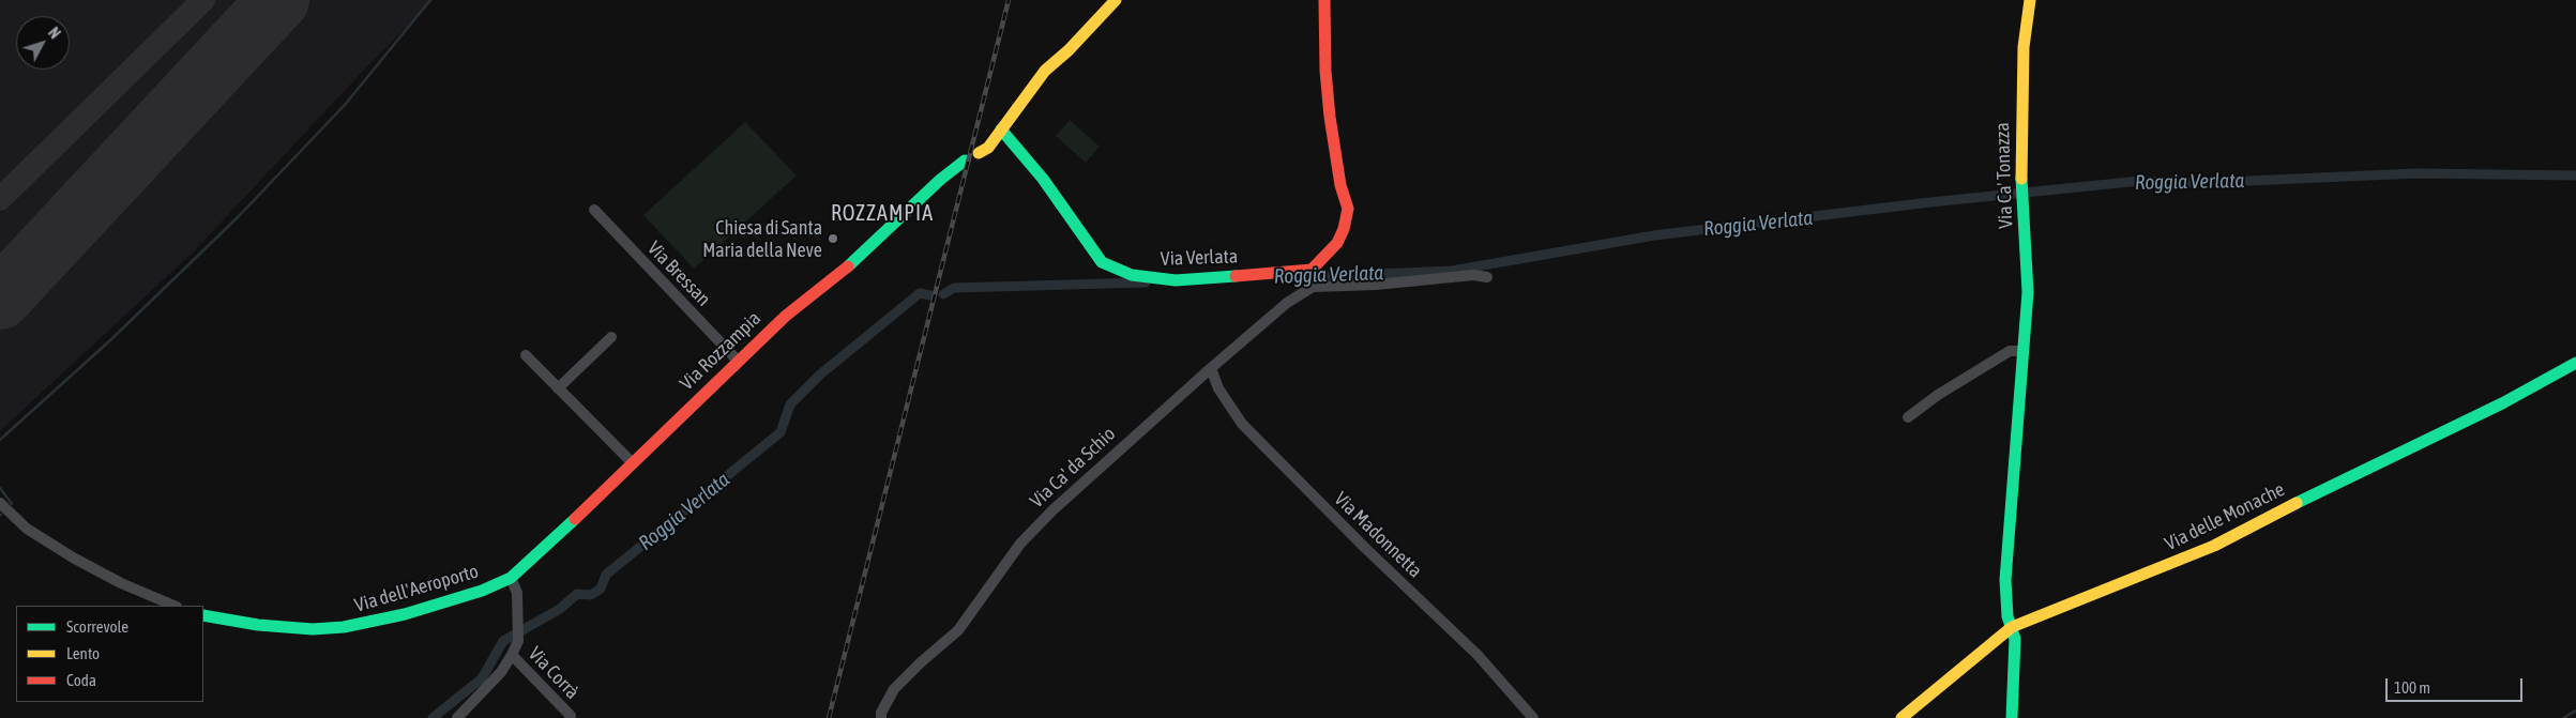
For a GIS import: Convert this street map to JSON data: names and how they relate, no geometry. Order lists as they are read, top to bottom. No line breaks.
{"streets":{"street":["Via Ca' Tonazza","Via Verlata","Via Bressan","Via Rozzampia","Via Ca' da Schio","Via delle Monache","Via Madonnetta","Via dell'Aeroporto","Via Corrà"]},"crossings":[["Via Ca' Tonazza","Via delle Monache"],["Via Verlata","Via Ca' da Schio"],["Via Bressan","Via Rozzampia"],["Via Rozzampia","Via dell'Aeroporto"],["Via Ca' da Schio","Via Madonnetta"]],"districts":["ROZZAMPIA"],"water":["Roggia Verlata"],"places":["Chiesa di Santa Maria della Neve"],"legend":["Scorrevole","Lento","Coda"],"scale_bar":"100 m","north":"top right"}
